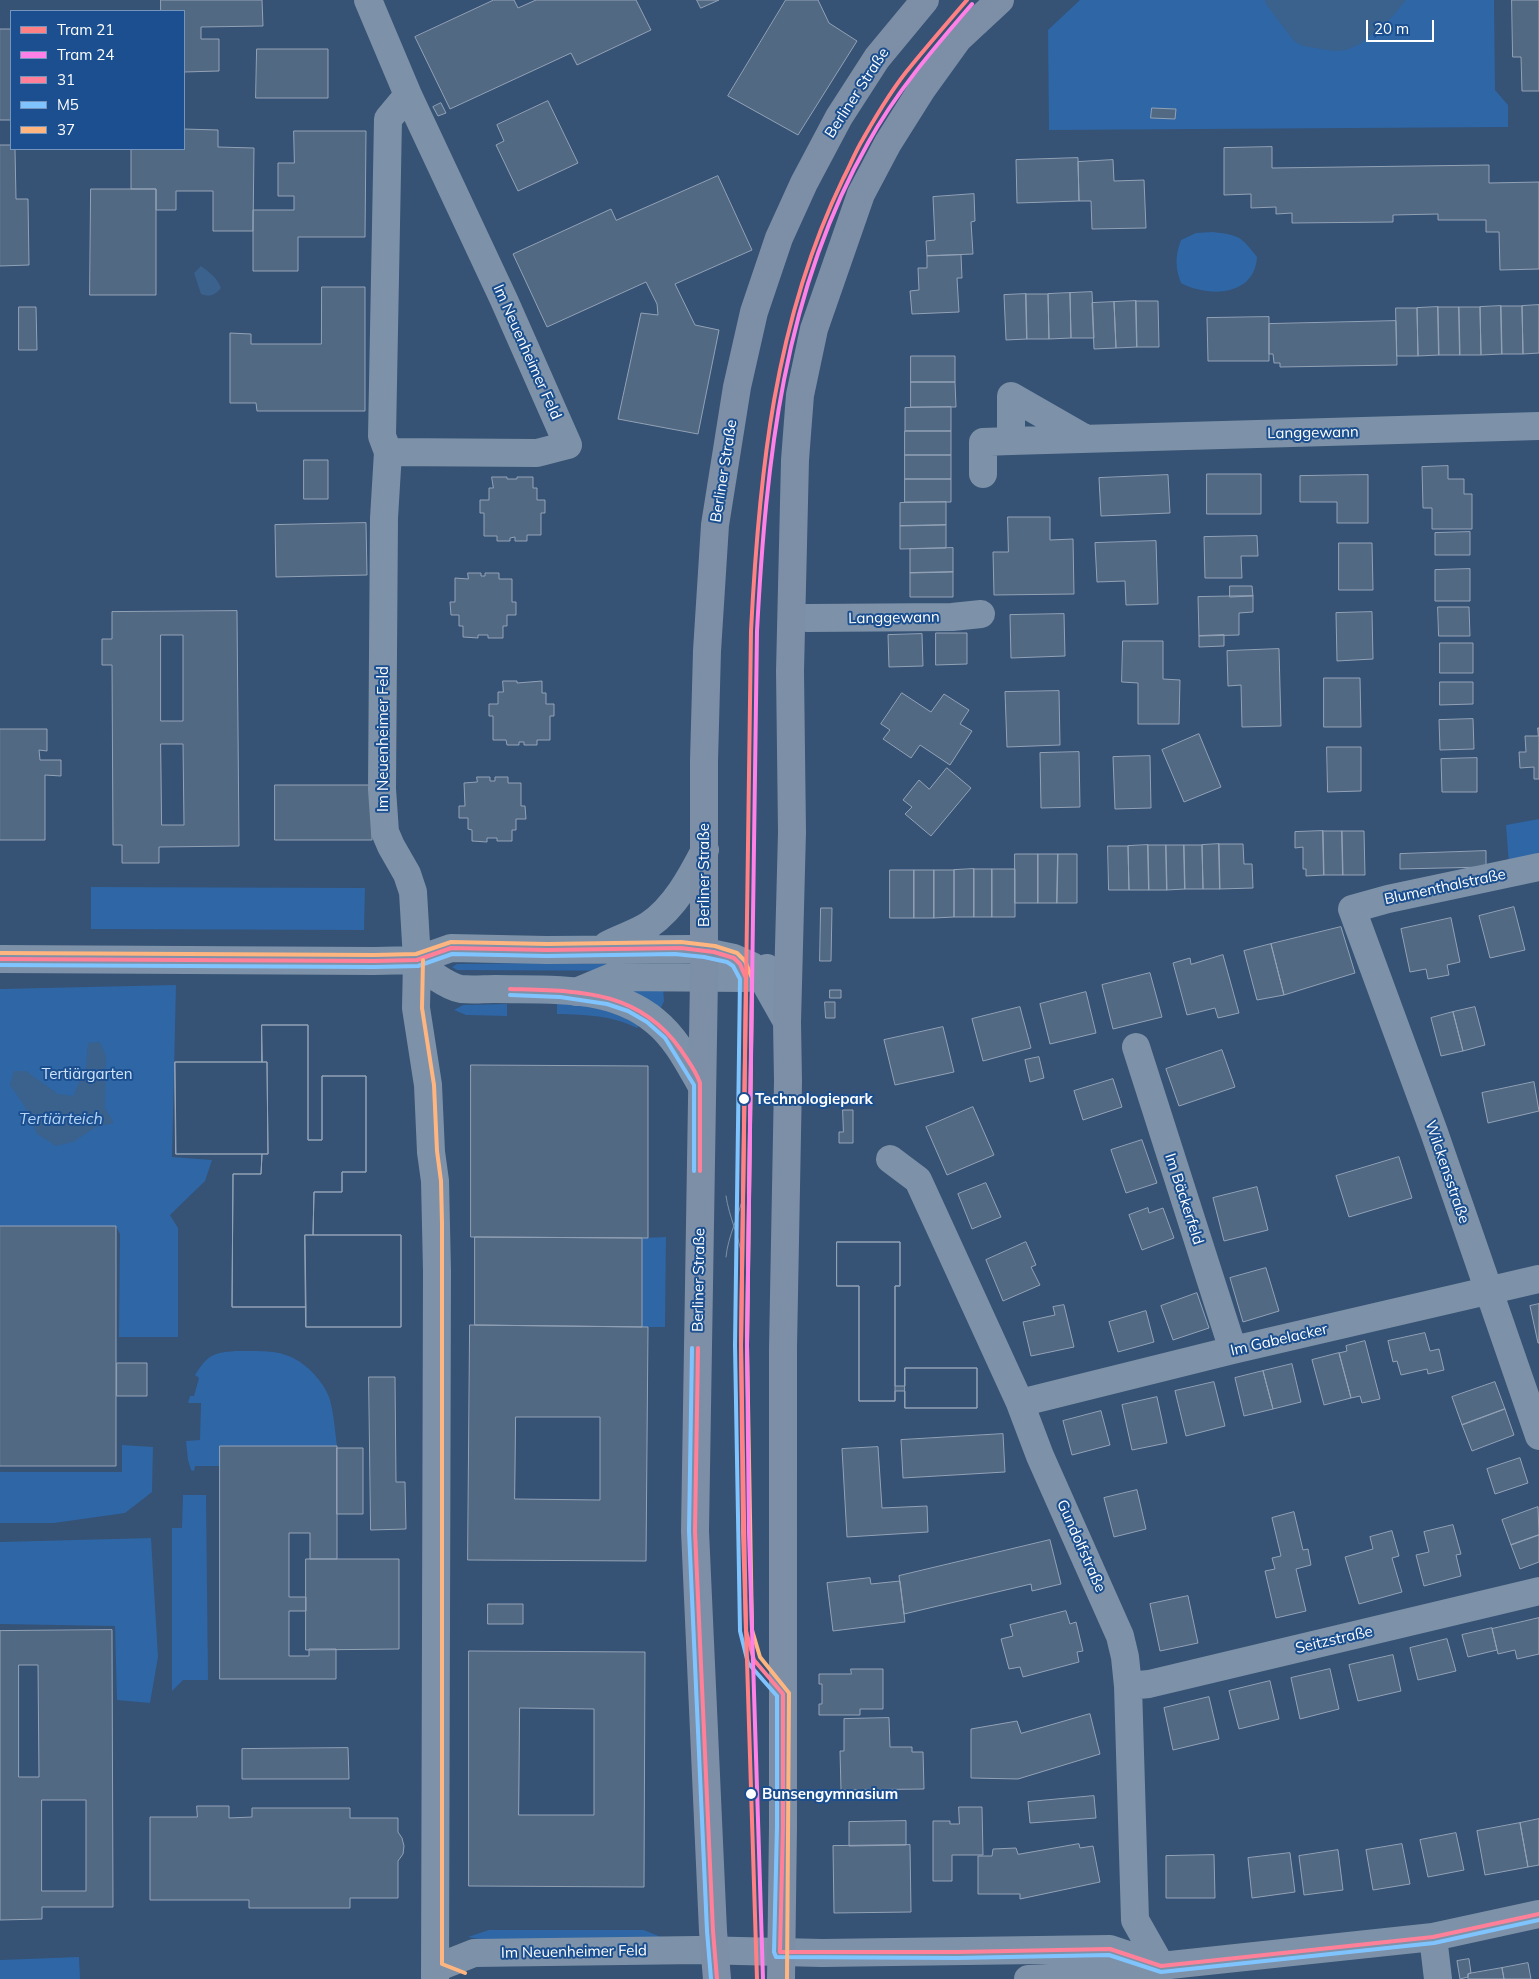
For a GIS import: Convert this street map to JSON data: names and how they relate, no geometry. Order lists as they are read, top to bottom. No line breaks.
{"streets":{"main road":["Berliner Straße"],"street":["Im Neuenheimer Feld","Langgewann","Blumenthalstraße","Wilckensstraße","Im Bäckerfeld","Im Gabelacker","Gundolfstraße","Seitzstraße"]},"crossings":[["Berliner Straße","Im Neuenheimer Feld"],["Im Neuenheimer Feld","Gundolfstraße"],["Blumenthalstraße","Wilckensstraße"],["Wilckensstraße","Im Gabelacker"],["Im Bäckerfeld","Im Gabelacker"],["Im Gabelacker","Gundolfstraße"],["Gundolfstraße","Seitzstraße"]],"water":["Tertiärteich"],"parks":["Tertiärgarten"],"places":["Technologiepark","Bunsengymnasium"],"lines":["tram line 21","tram line 24","transit line 37","transit line 31","transit line M5"],"legend":["Tram 21","Tram 24","31","M5","37"],"scale_bar":"20 m"}
